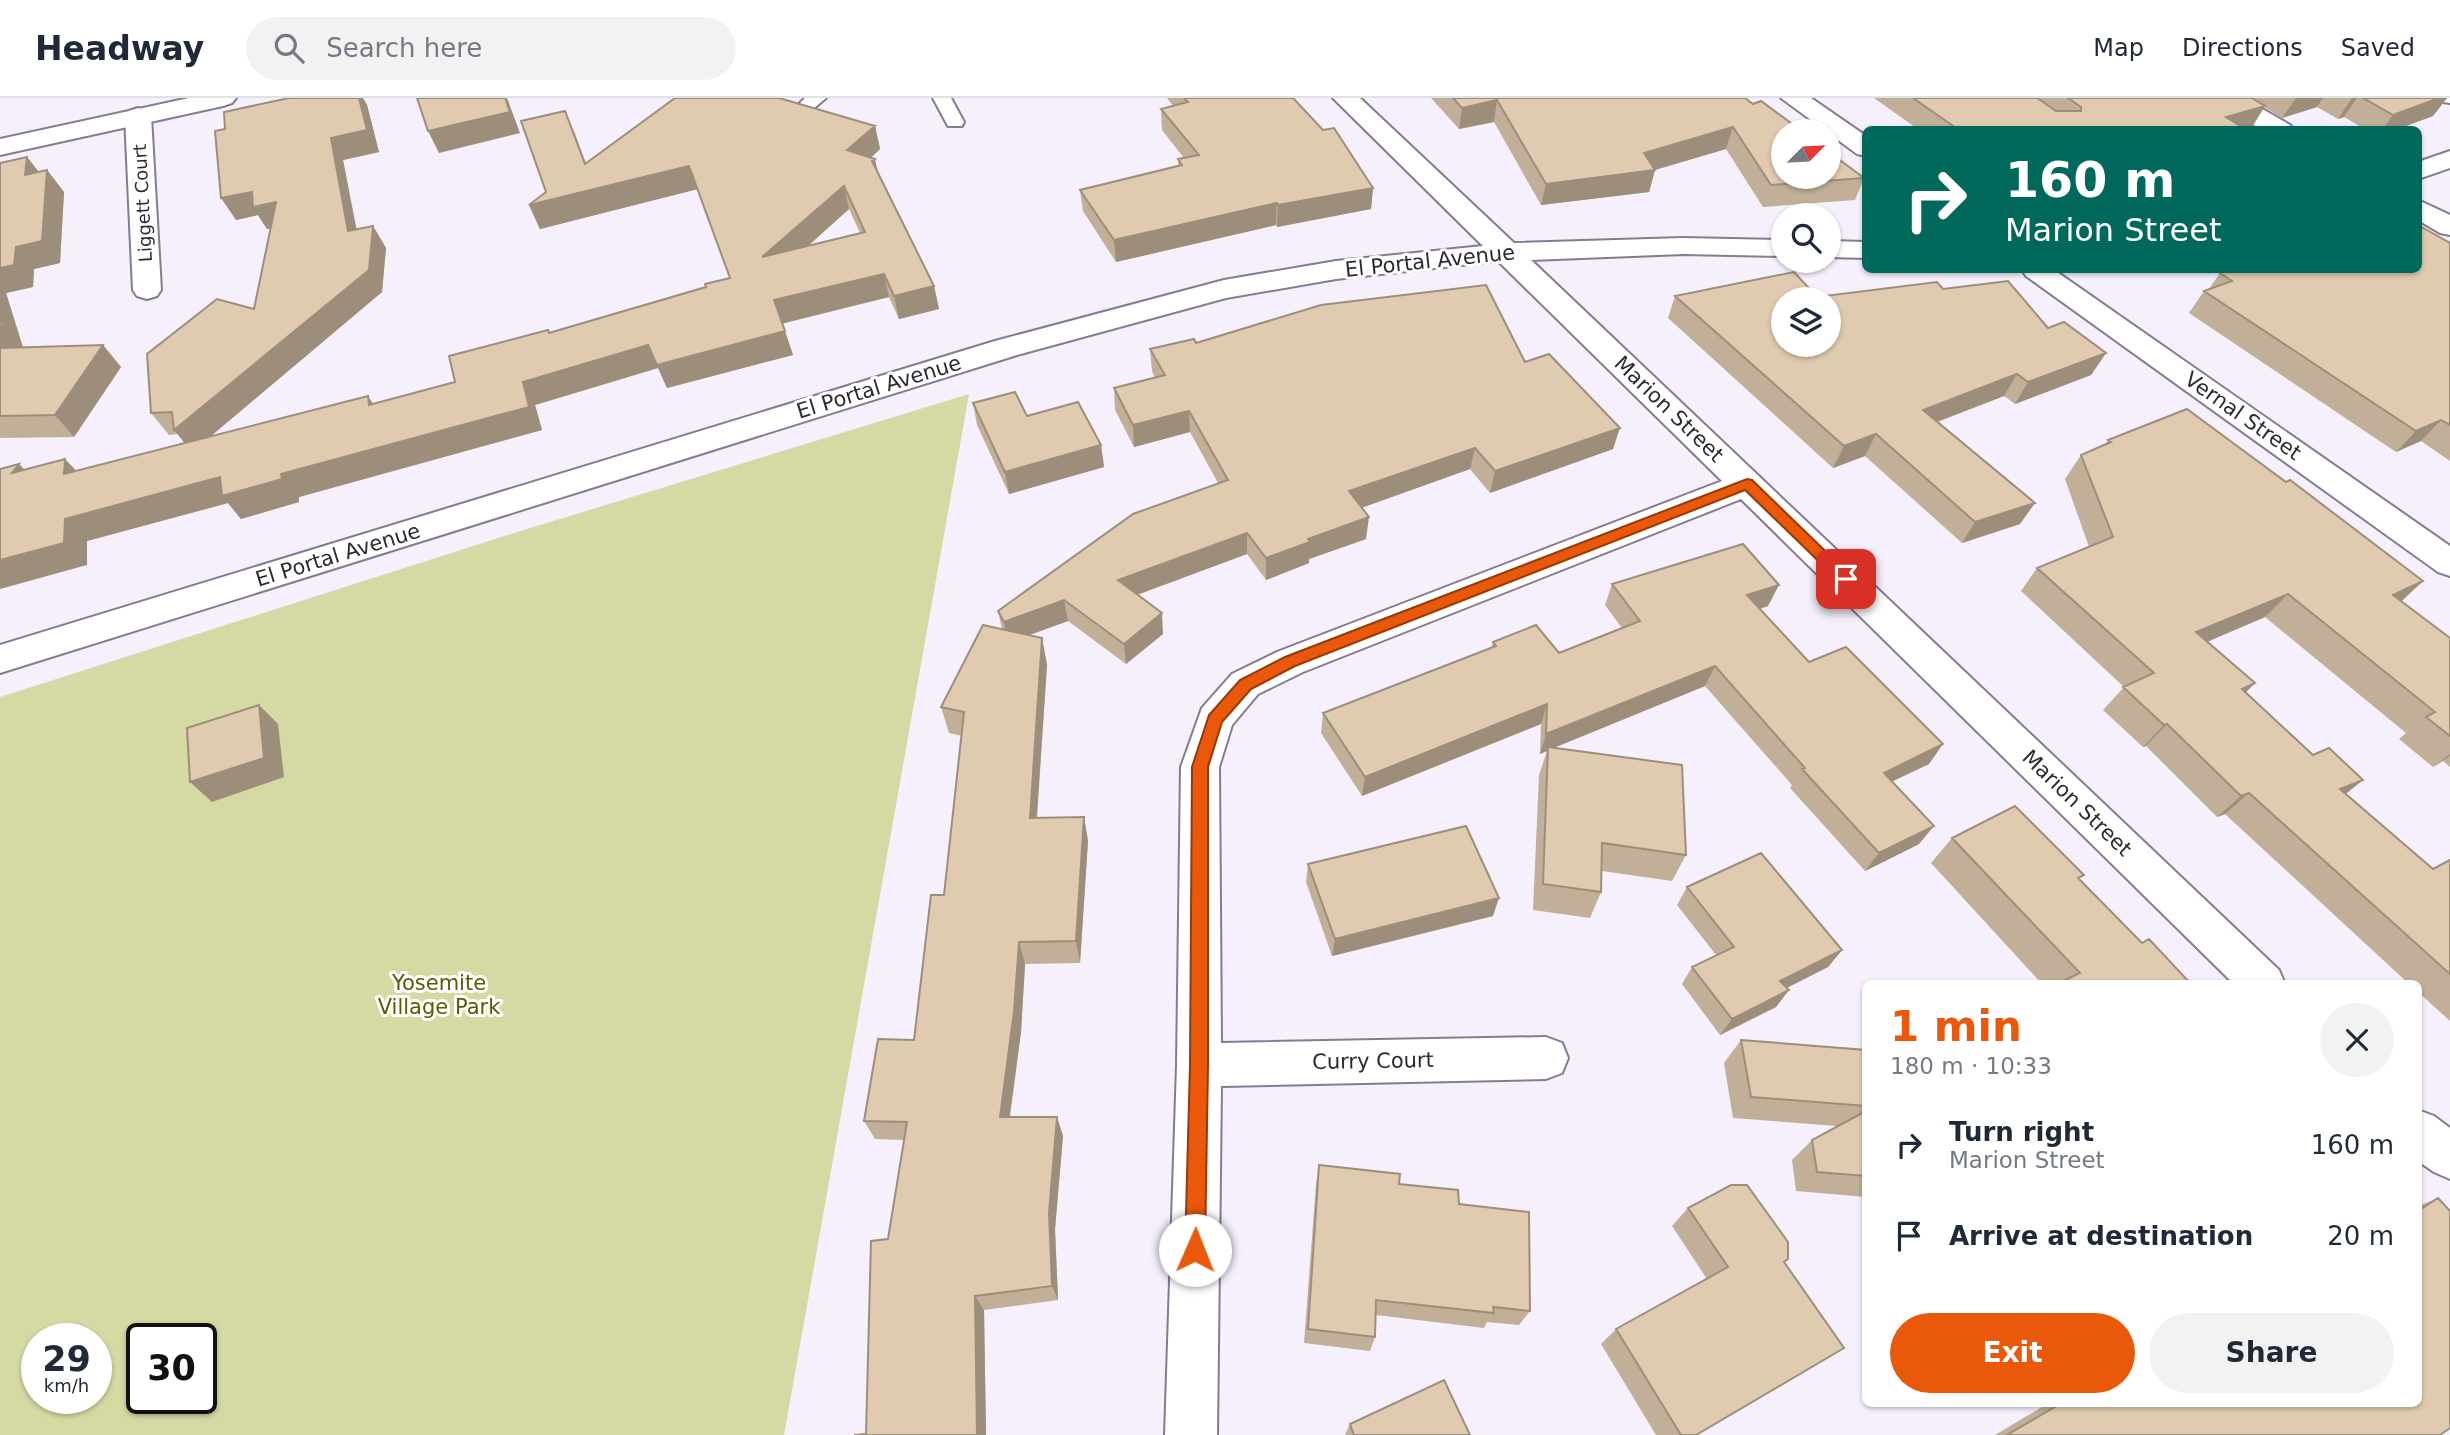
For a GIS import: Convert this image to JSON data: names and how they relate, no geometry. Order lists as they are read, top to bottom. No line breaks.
{"streets":{"street":["Liggett Court","El Portal Avenue","Marion Street","Vernal Street","Curry Court"]},"crossings":[["El Portal Avenue","Marion Street"]],"parks":["Yosemite Village Park"],"north":"top right","page":{"header":"Headway","search":"Search here","nav":["Map","Directions","Saved"],"turn":["160 m","Marion Street"],"heading":["1 min","180 m · 10:33"],"list":[{"name":"Turn right","note":"Marion Street","value":"160 m"},{"name":"Arrive at destination","value":"20 m"}],"buttons":["Exit","Share"],"speed":"29 km/h","limit":"30"}}
